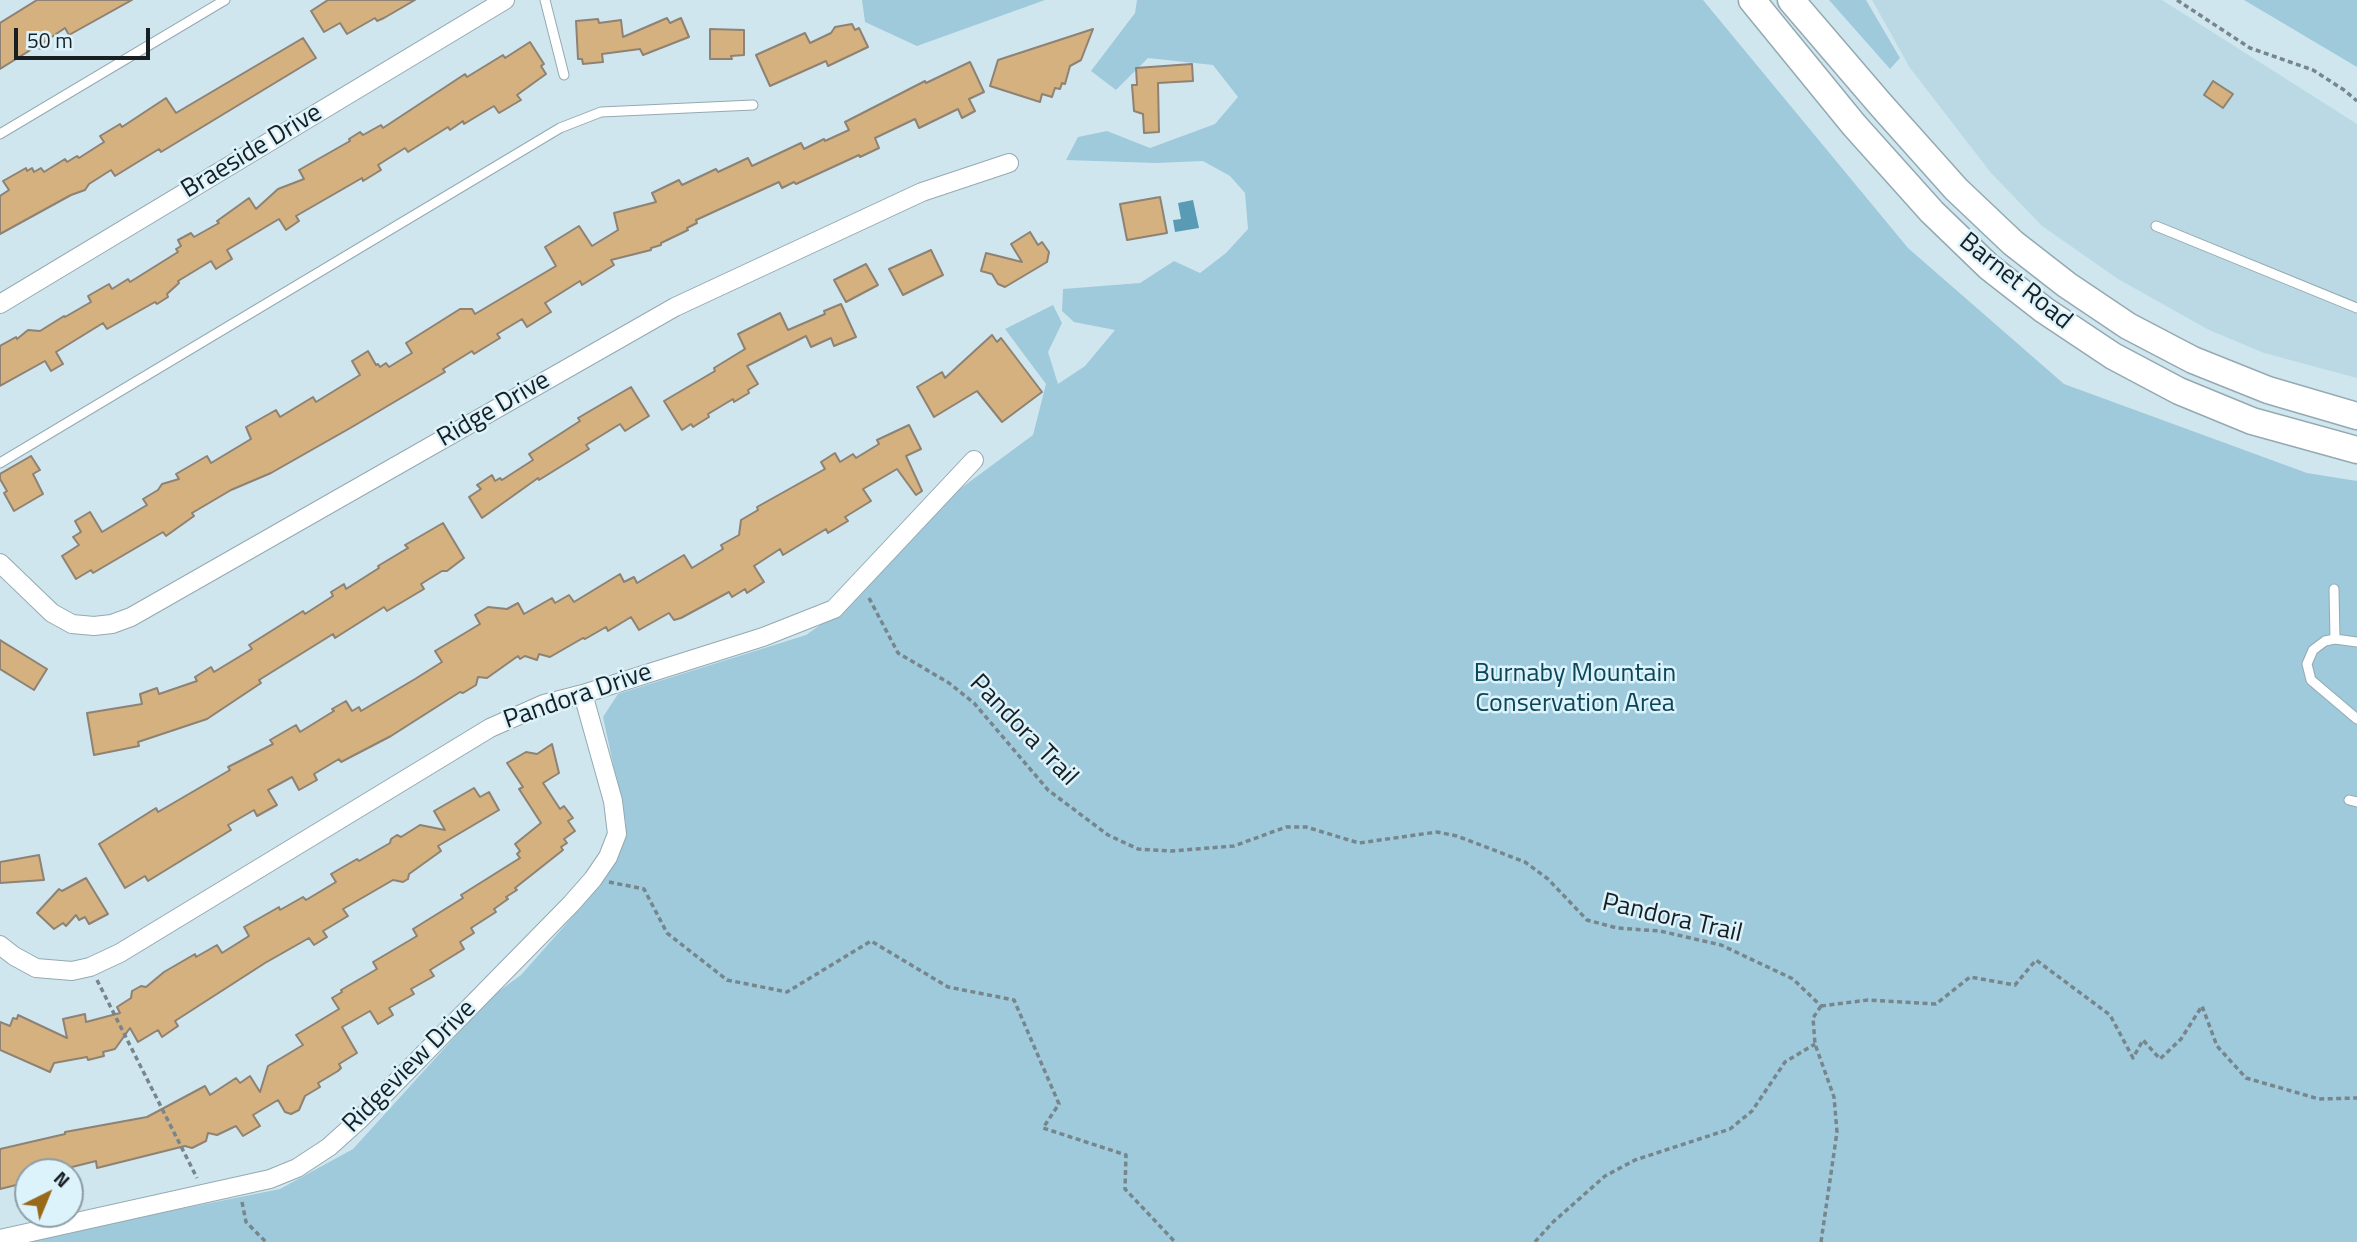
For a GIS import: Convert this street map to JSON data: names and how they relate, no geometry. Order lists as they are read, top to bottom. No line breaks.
{"streets":{"main road":["Barnet Road"],"street":["Braeside Drive","Ridge Drive","Pandora Drive","Ridgeview Drive"],"path":["Pandora Trail"]},"crossings":[["Pandora Drive","Pandora Trail"],["Pandora Drive","Ridgeview Drive"]],"parks":["Burnaby Mountain Conservation Area"],"scale_bar":"50 m","north":"top right"}
